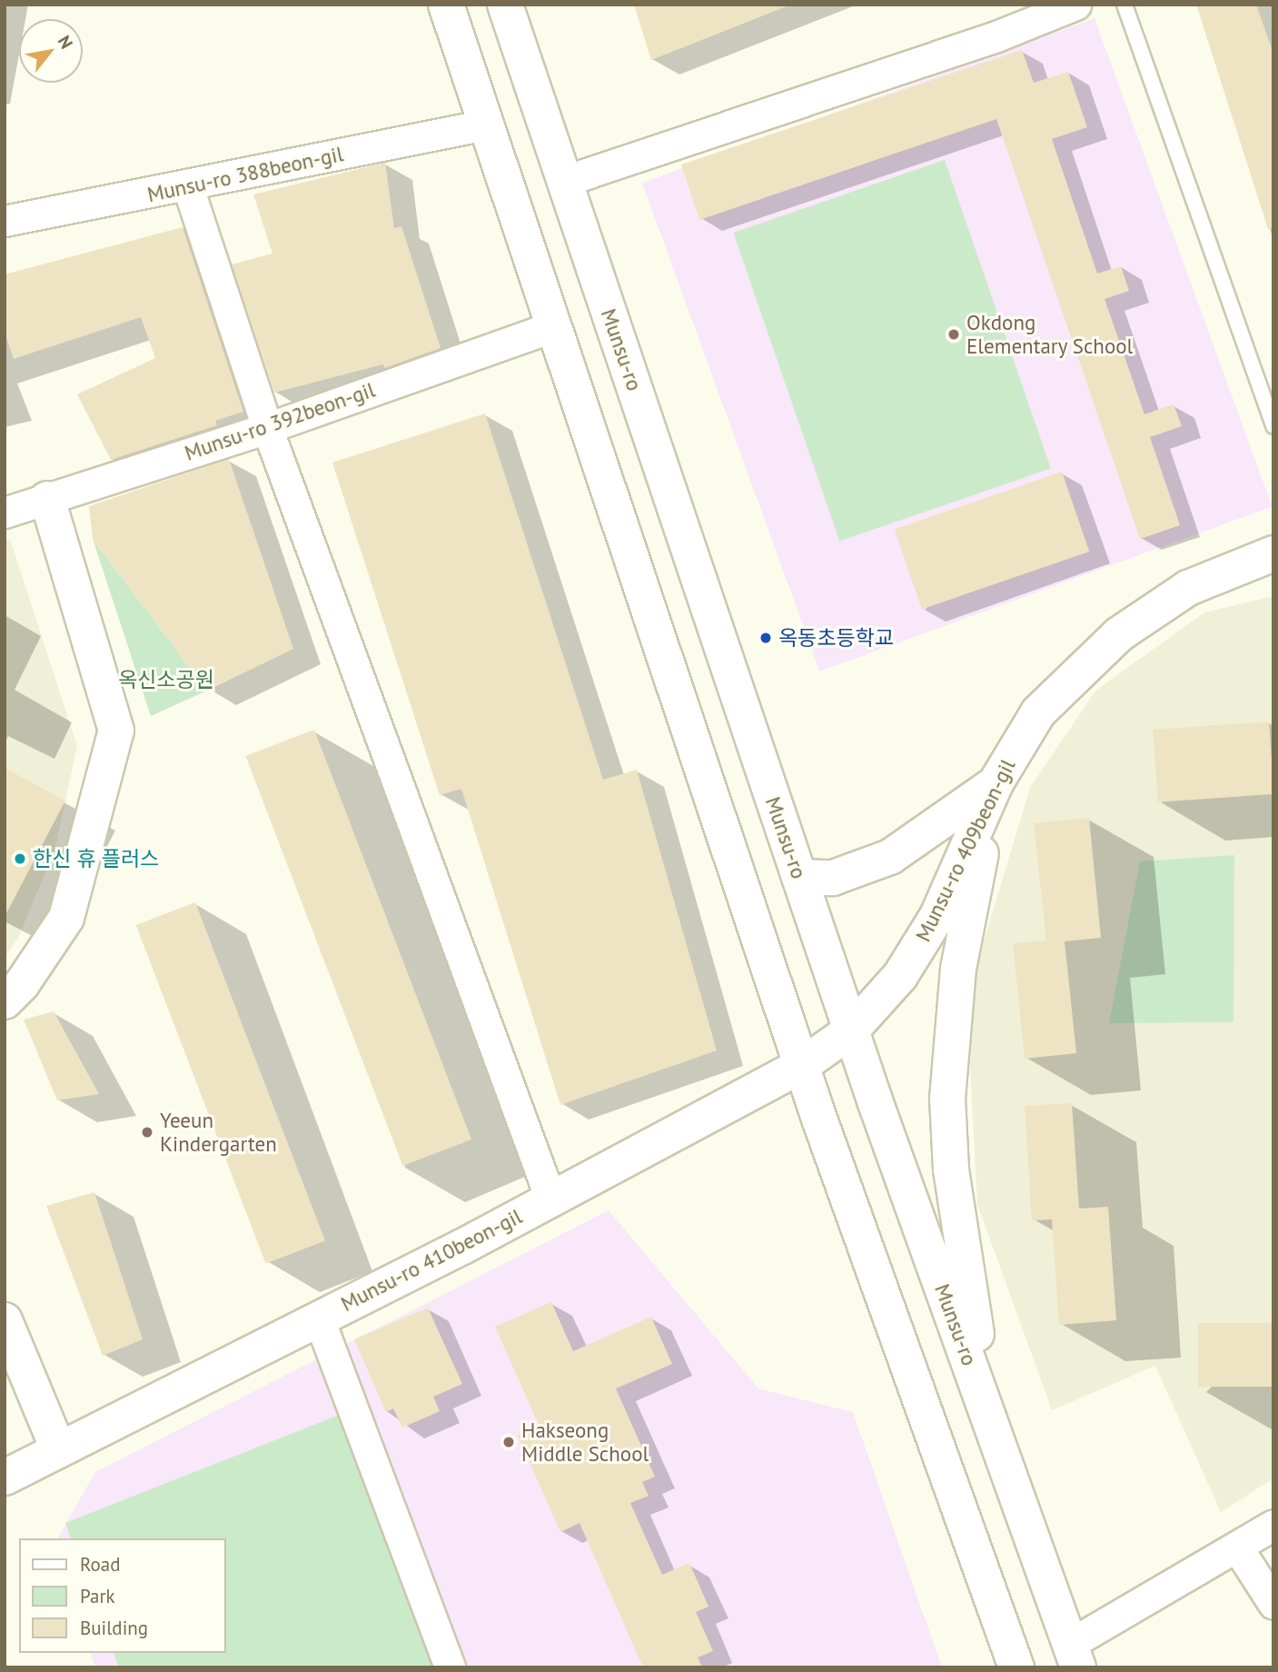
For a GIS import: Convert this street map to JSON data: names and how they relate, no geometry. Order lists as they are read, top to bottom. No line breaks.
{"streets":{"main road":["Munsu-ro","Munsu-ro 409beon-gil","Munsu-ro 410beon-gil"],"street":["Munsu-ro 388beon-gil","Munsu-ro 392beon-gil"]},"crossings":[["Munsu-ro","Munsu-ro 409beon-gil"],["Munsu-ro","Munsu-ro 410beon-gil"],["Munsu-ro 409beon-gil","Munsu-ro 410beon-gil"]],"parks":["옥신소공원"],"places":["Okdong Elementary School","옥동초등학교","한신 휴 플러스","Yeeun Kindergarten","Hakseong Middle School"],"legend":["Road","Park","Building"],"north":"top right"}
